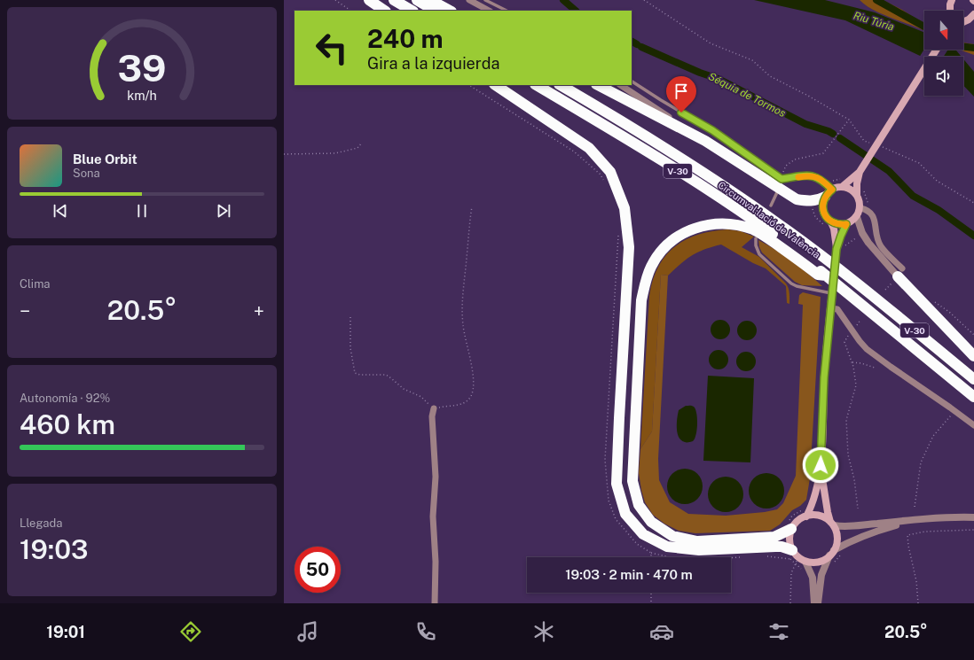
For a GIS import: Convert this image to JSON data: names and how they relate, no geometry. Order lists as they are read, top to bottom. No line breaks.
{"streets":{"highway":["V-30","Circumval·lació de València"]},"water":["Riu Túria","Séquia de Tormos"],"north":"bottom","page":{"turn":["240 m","Gira a la izquierda"],"song":["Blue Orbit","Sona"],"tile":["Clima",["Autonomía · 92%","460 km"],["Llegada","19:03"]],"heat":["−","20.5°","+"],"limit":"50","trip":"19:03 · 2 min · 470 m","tabs":["19:01","20.5°"],"gauge":["39","km/h"]}}
